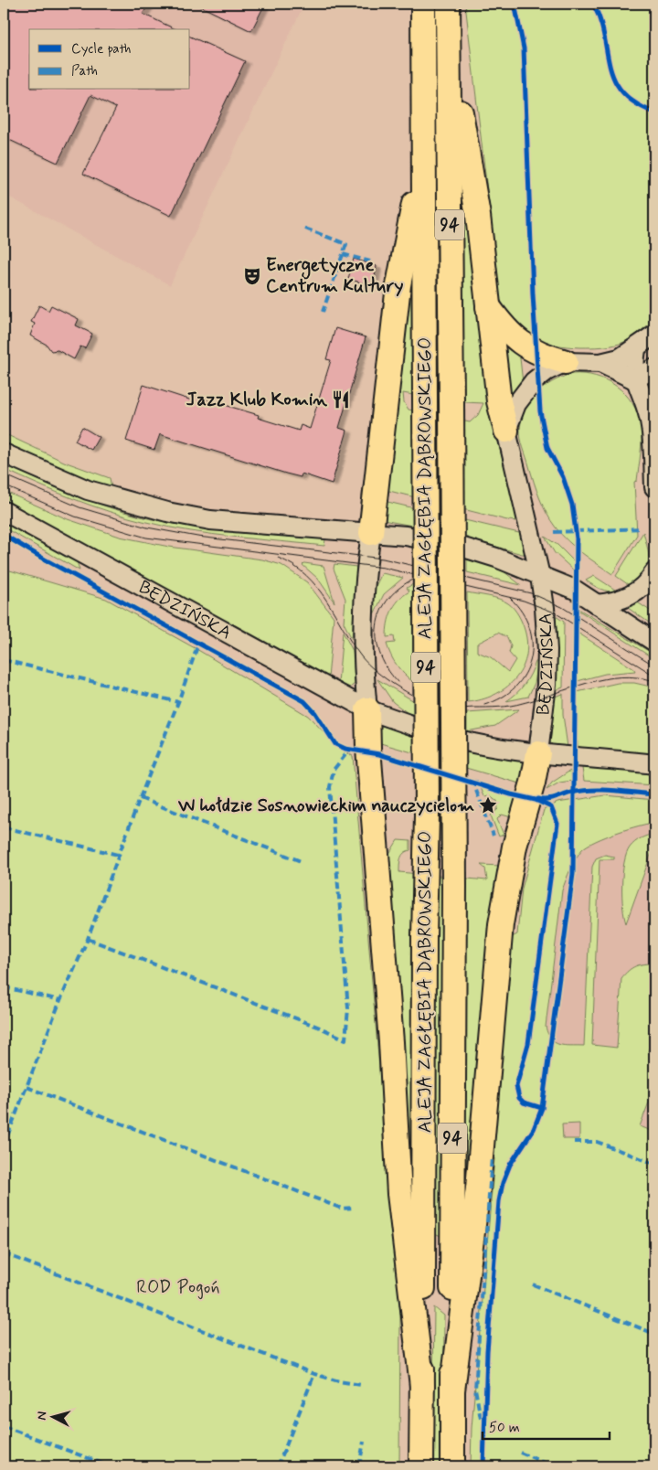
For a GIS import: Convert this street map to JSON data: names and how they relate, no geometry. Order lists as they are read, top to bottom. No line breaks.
{"streets":{"main road":["94","ALEJA ZAGŁĘBIA DĄBROWSKIEGO"],"street":["BĘDZIŃSKA"]},"parks":["ROD Pogoń"],"places":{"theatre":["Energetyczne Centrum Kultury"],"restaurant":["Jazz Klub Komin"],"place":["W hołdzie Sosnowieckim nauczycielom"]},"legend":["Cycle path","Path"],"scale_bar":"50 m","north":"left"}
